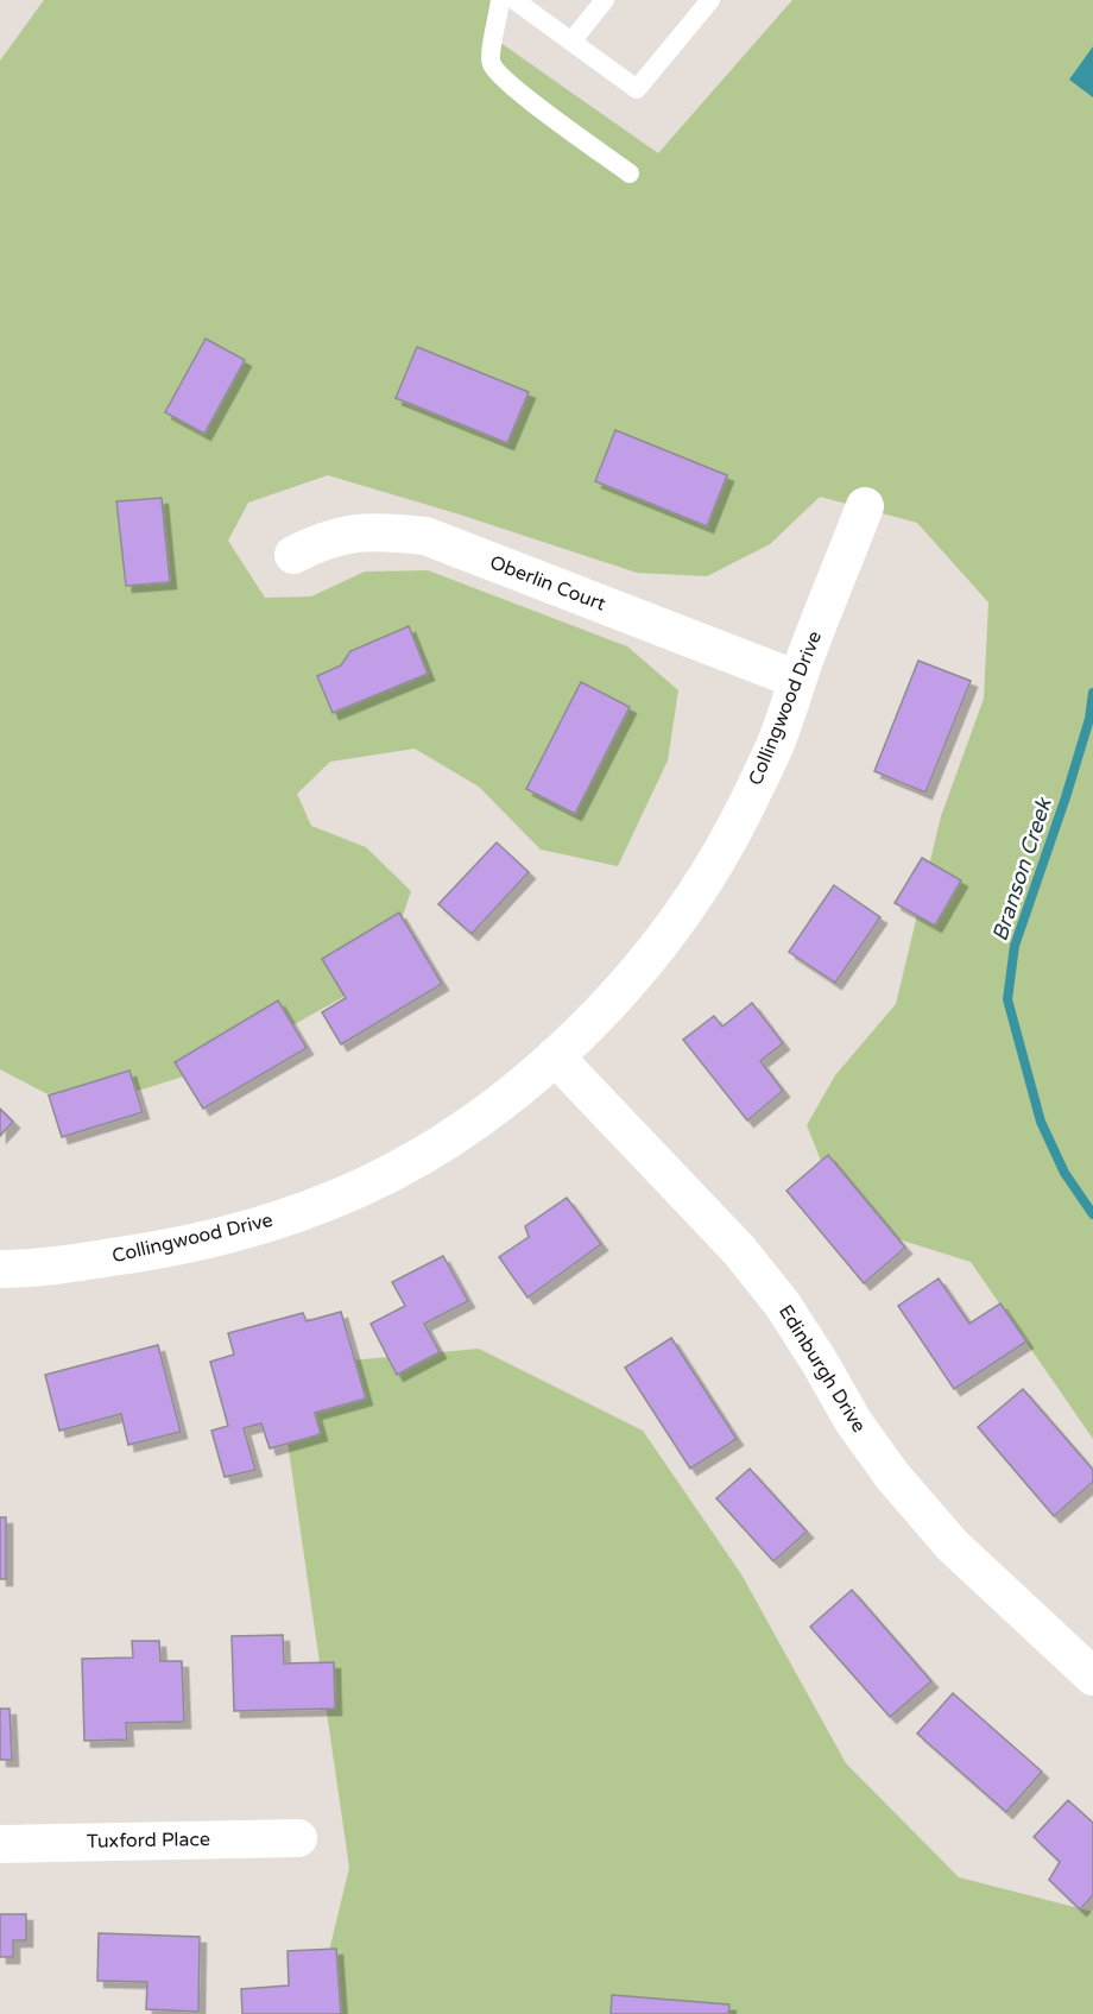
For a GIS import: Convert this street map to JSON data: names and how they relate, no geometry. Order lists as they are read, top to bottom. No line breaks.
{"streets":{"street":["Oberlin Court","Collingwood Drive","Edinburgh Drive","Tuxford Place"]},"crossings":[["Oberlin Court","Collingwood Drive"],["Collingwood Drive","Edinburgh Drive"]],"water":["Branson Creek"]}
